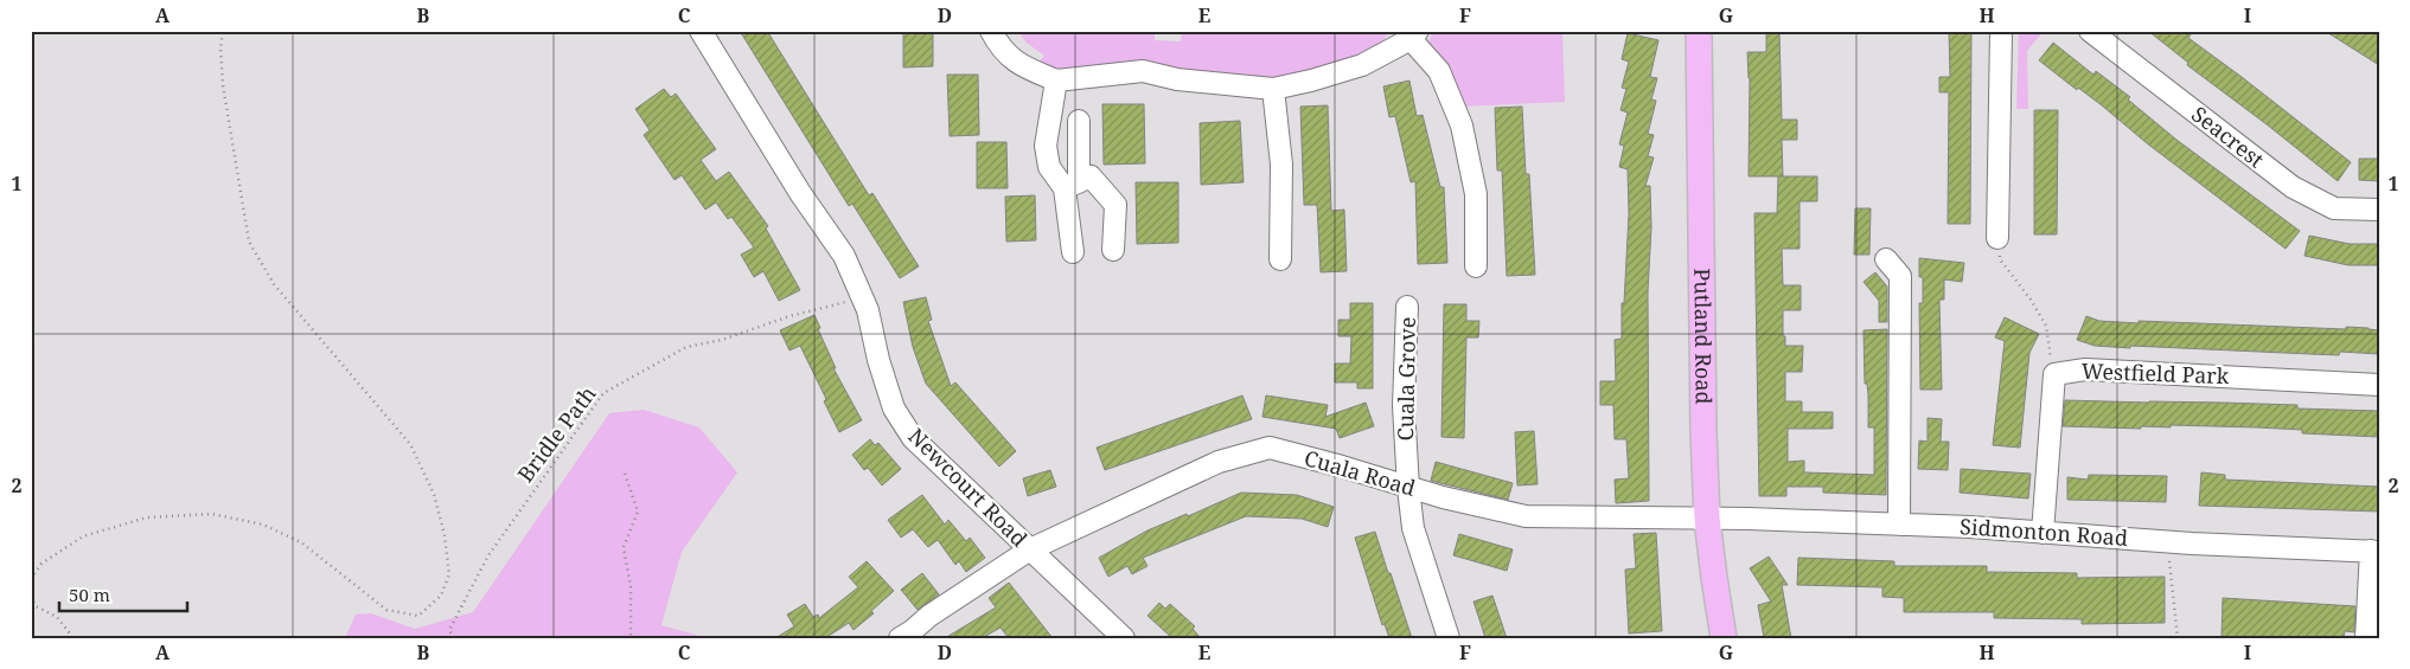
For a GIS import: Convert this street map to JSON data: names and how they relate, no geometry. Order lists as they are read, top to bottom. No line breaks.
{"streets":{"main road":["Putland Road"],"street":["Seacrest","Westfield Park","Cuala Grove","Cuala Road","Newcourt Road","Sidmonton Road"],"path":["Bridle Path"]},"crossings":[["Putland Road","Cuala Road"],["Putland Road","Sidmonton Road"],["Westfield Park","Sidmonton Road"],["Cuala Grove","Cuala Road"],["Bridle Path","Newcourt Road"],["Cuala Road","Newcourt Road"],["Cuala Road","Sidmonton Road"]],"scale_bar":"50 m","grid":{"columns":["A","B","C","D","E","F","G","H","I"],"rows":["1","2"]}}
